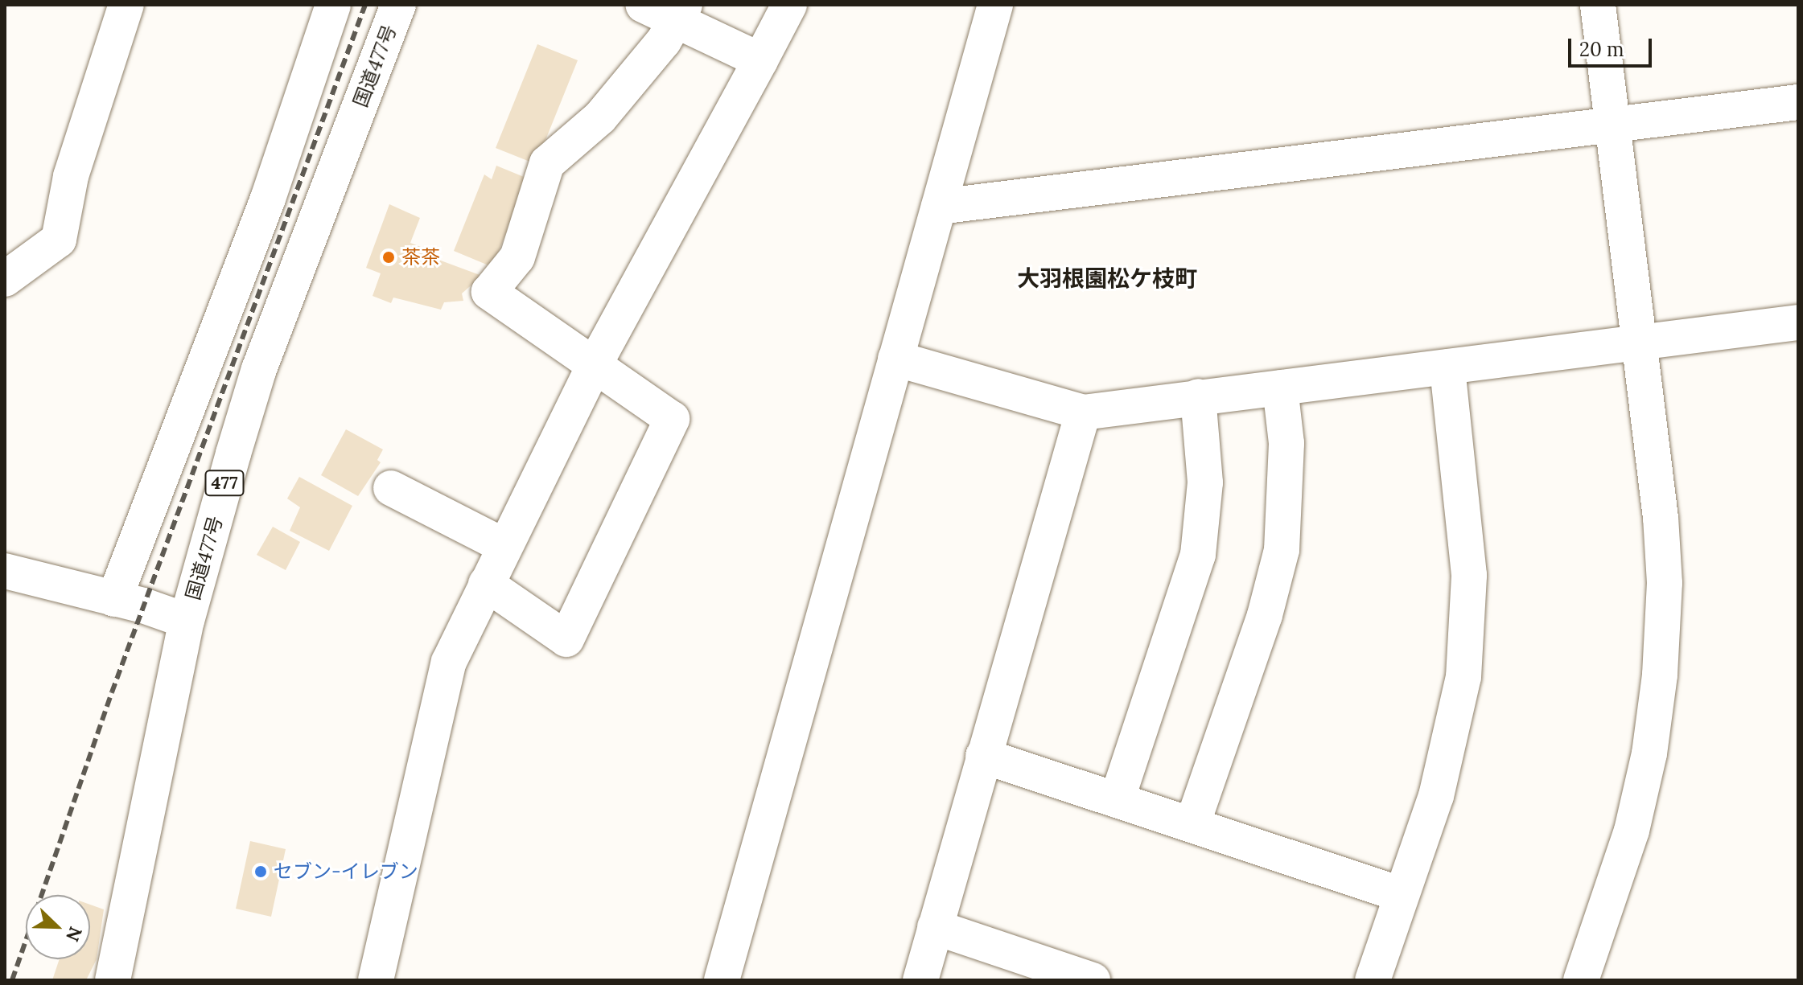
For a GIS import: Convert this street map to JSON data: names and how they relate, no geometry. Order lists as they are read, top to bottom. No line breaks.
{"streets":{"main road":["国道477号","477"]},"districts":["大羽根園松ケ枝町"],"places":["茶茶","セブン-イレブン"],"scale_bar":"20 m","north":"bottom right"}
